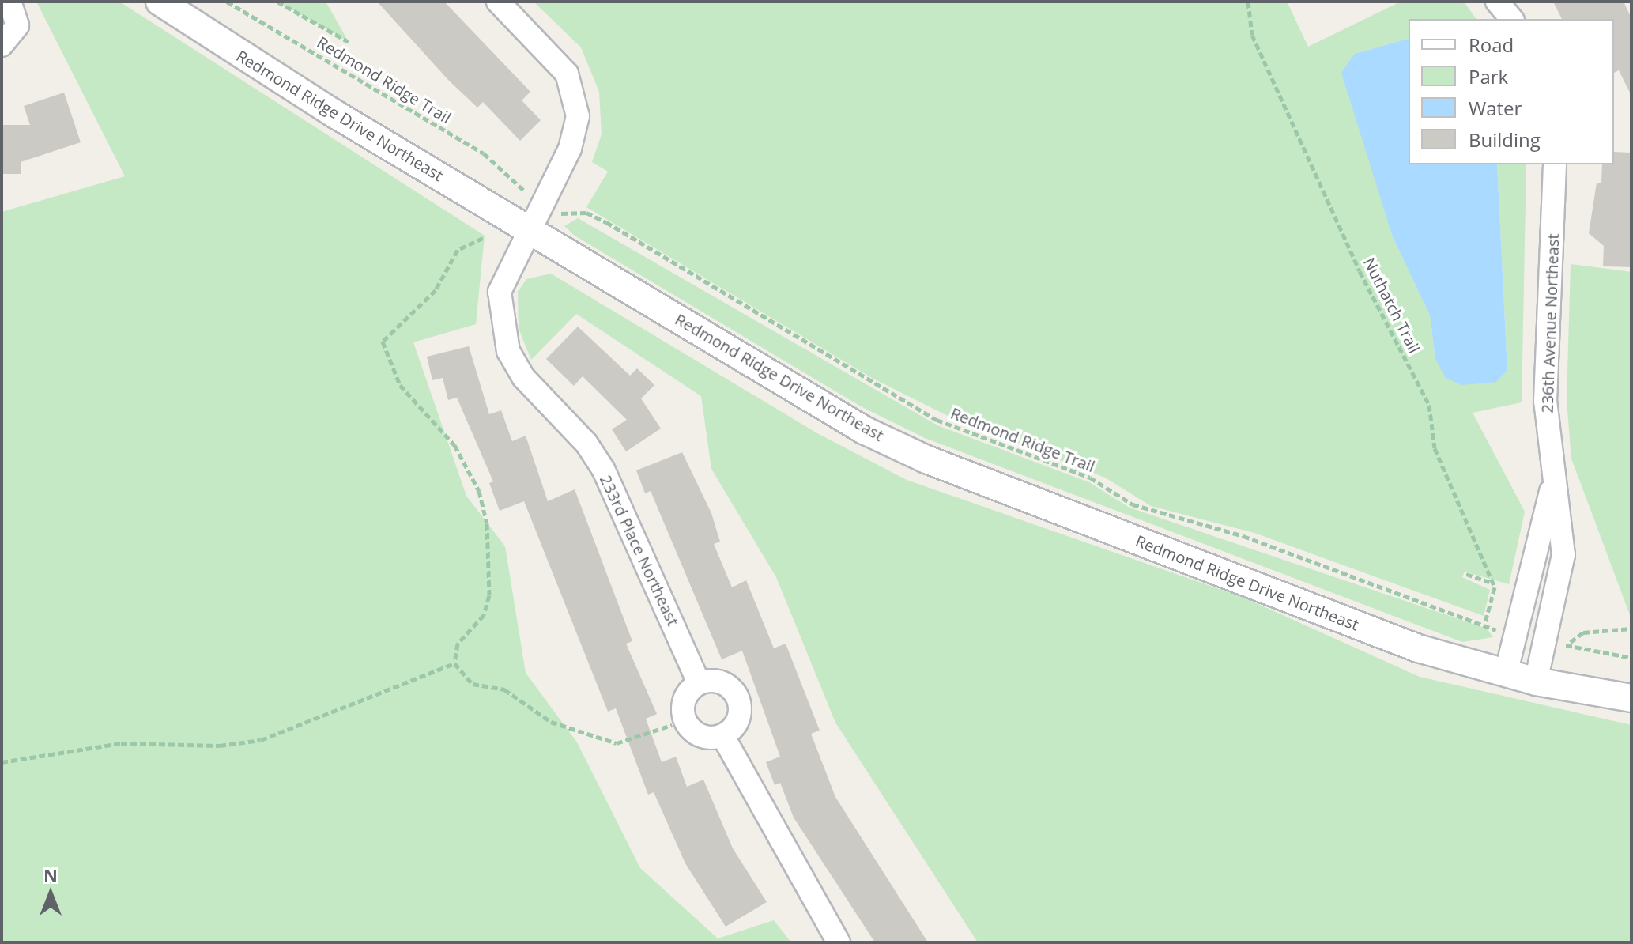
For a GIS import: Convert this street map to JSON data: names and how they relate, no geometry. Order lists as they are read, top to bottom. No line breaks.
{"streets":{"street":["Redmond Ridge Drive Northeast","236th Avenue Northeast","233rd Place Northeast"],"path":["Redmond Ridge Trail","Nuthatch Trail"]},"crossings":[["Redmond Ridge Trail","Nuthatch Trail"],["Redmond Ridge Drive Northeast","236th Avenue Northeast"],["Redmond Ridge Drive Northeast","233rd Place Northeast"]],"legend":["Road","Park","Water","Building"],"north":"top"}
